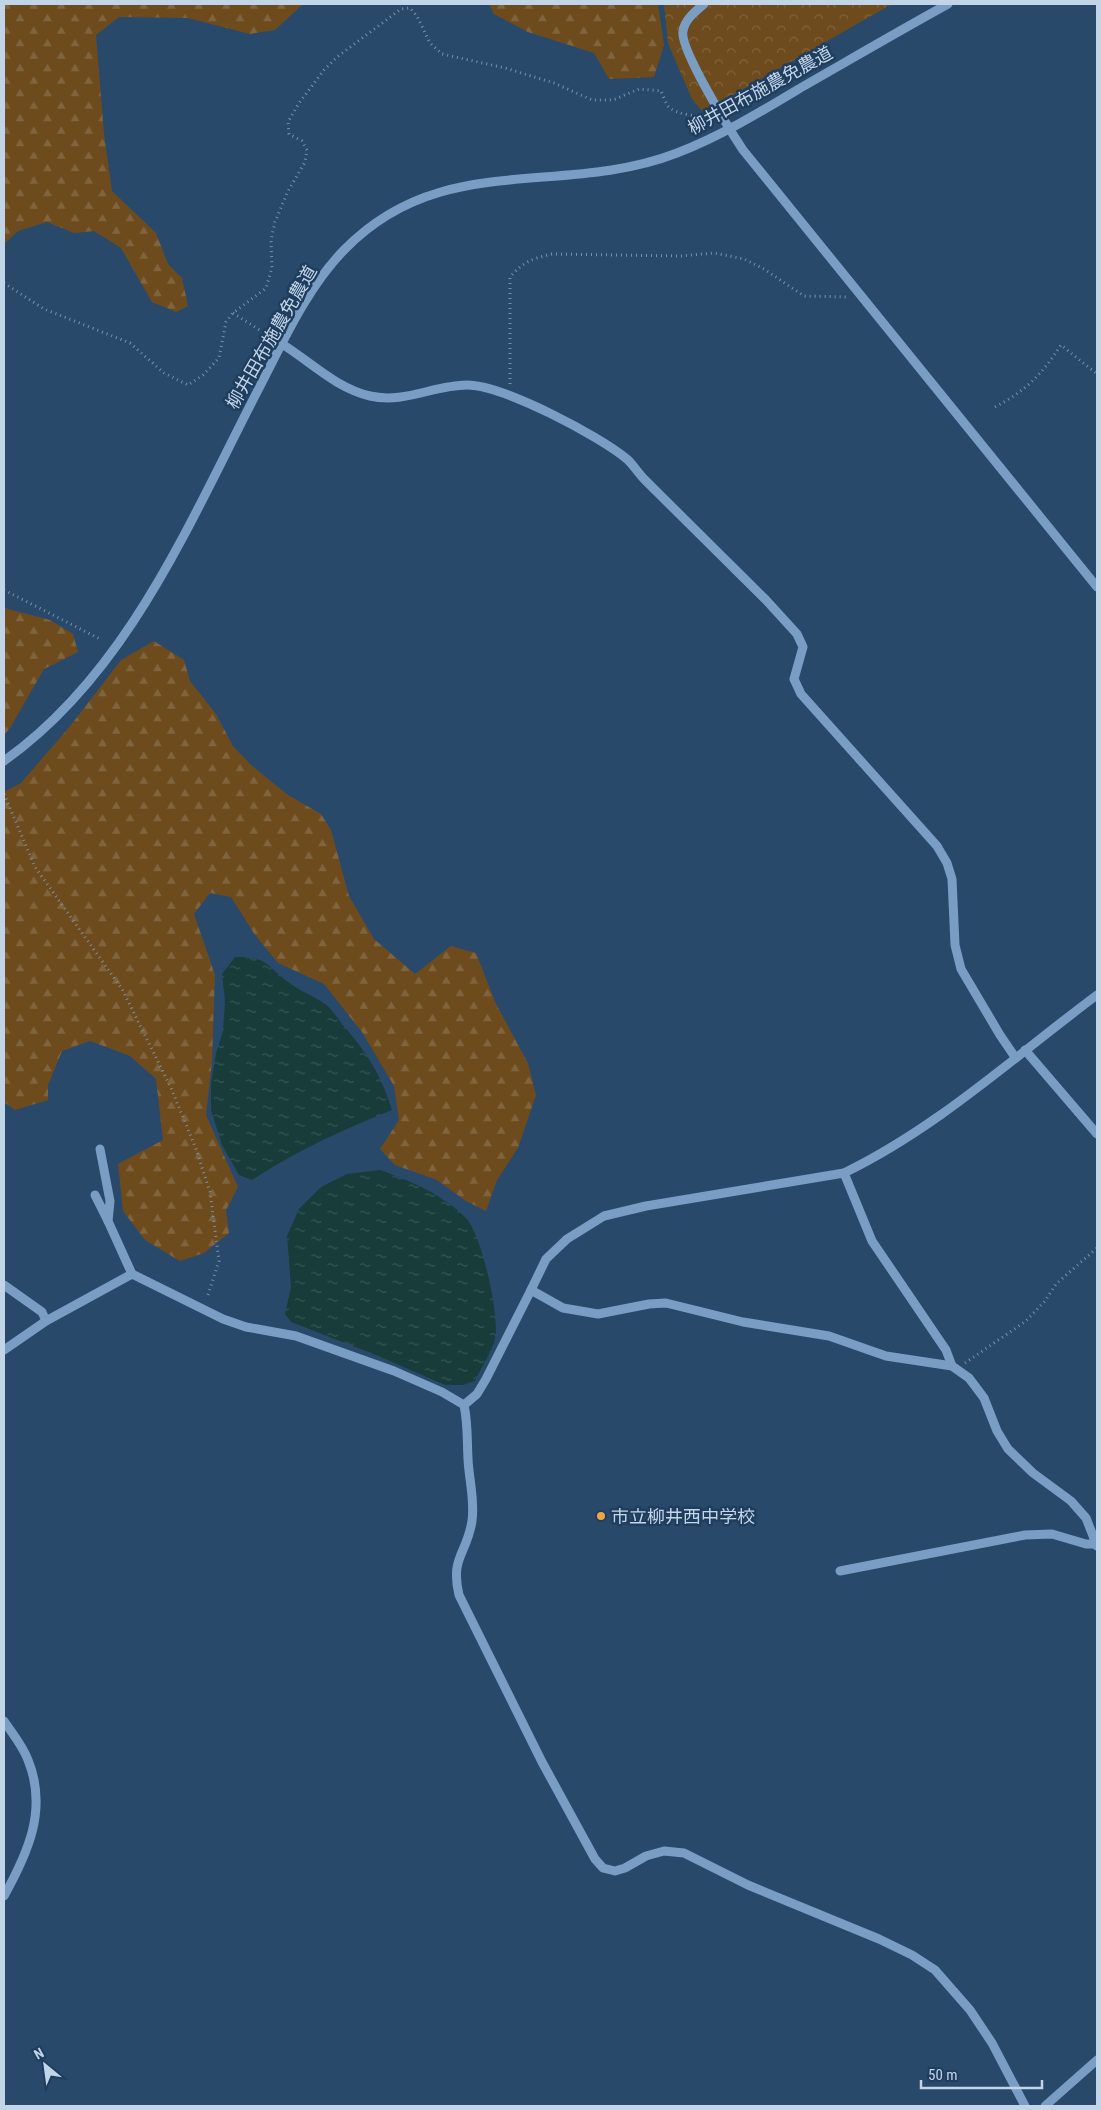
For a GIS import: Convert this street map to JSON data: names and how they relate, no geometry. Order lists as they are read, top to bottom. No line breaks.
{"streets":{"street":["柳井田布施農免農道"]},"places":["市立柳井西中学校"],"scale_bar":"50 m","north":"top left"}
